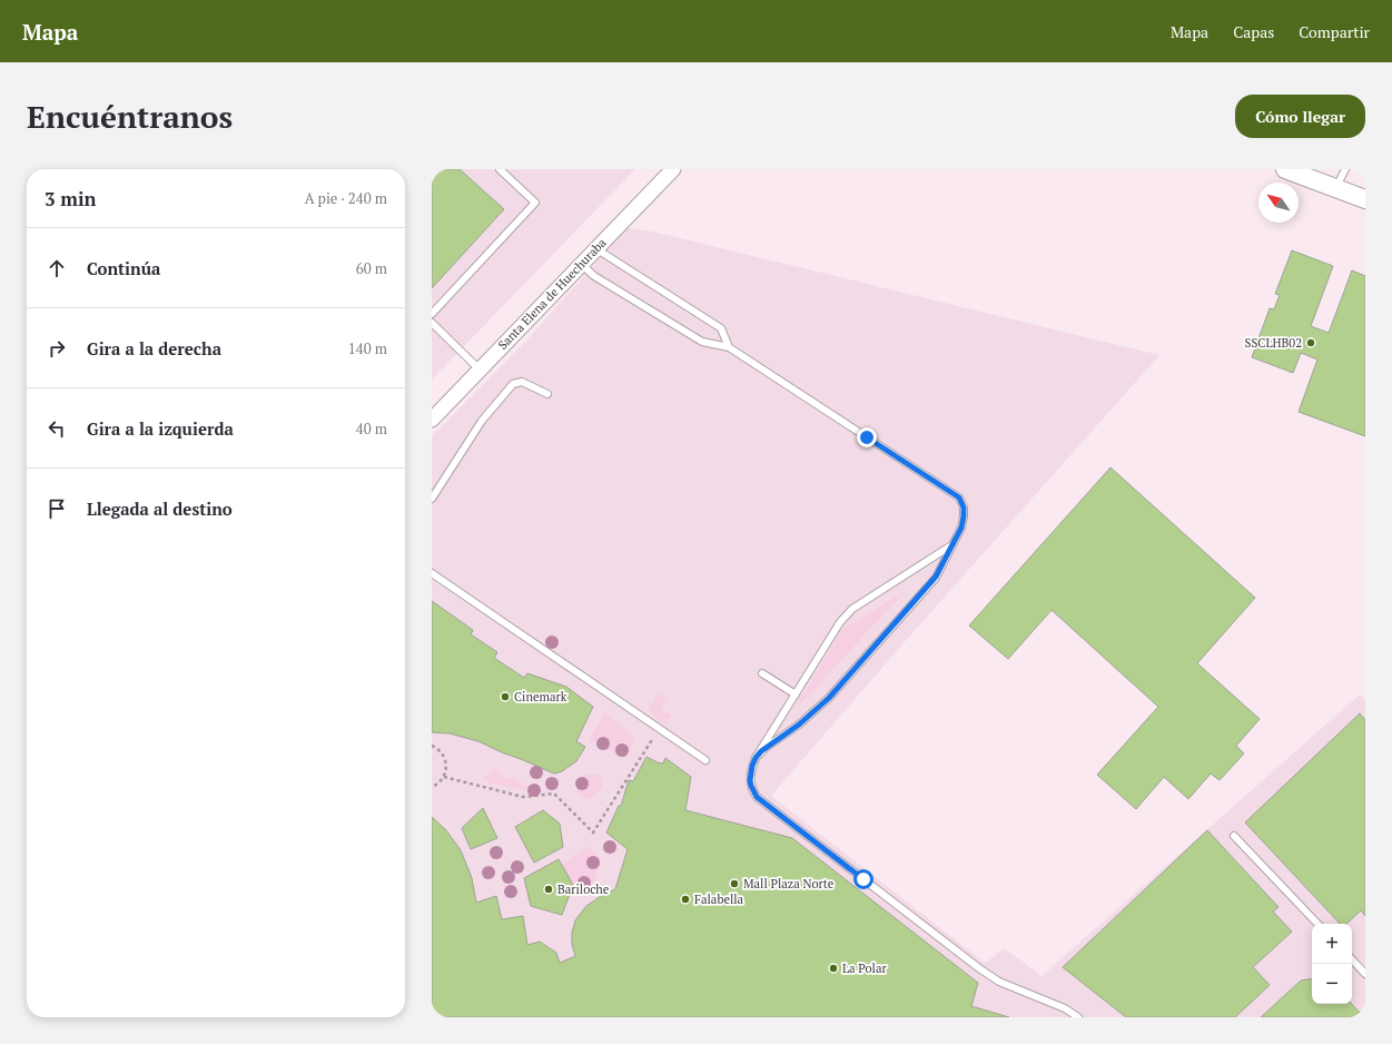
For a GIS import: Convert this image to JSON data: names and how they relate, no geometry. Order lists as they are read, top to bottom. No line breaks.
{"streets":{"street":["Santa Elena de Huechuraba"]},"places":["SSCLHB02","Cinemark","Mall Plaza Norte","Bariloche","Falabella","La Polar"],"north":"top left","page":{"header":"Mapa","nav":["Mapa","Capas","Compartir"],"buttons":"Cómo llegar","title":"Encuéntranos","heading":["3 min","A pie · 240 m"],"list":[["Continúa","60 m"],["Gira a la derecha","140 m"],["Gira a la izquierda","40 m"],"Llegada al destino"],"map_buttons":["+","−"]}}
